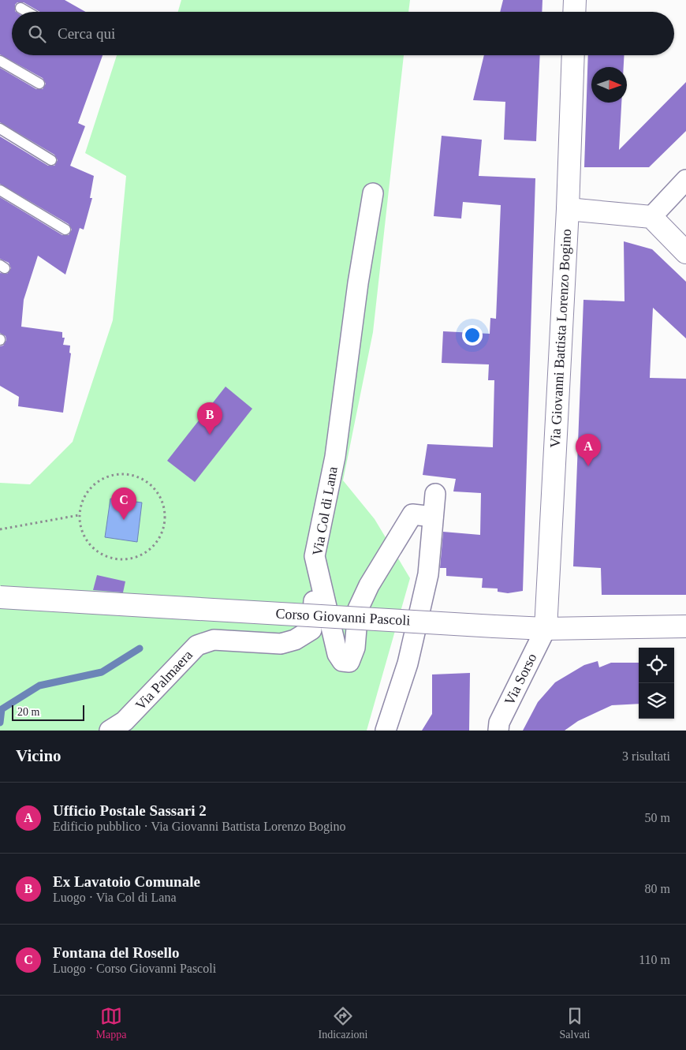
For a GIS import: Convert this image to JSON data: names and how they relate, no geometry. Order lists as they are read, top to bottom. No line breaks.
{"streets":{"street":["Via Giovanni Battista Lorenzo Bogino","Via Col di Lana","Corso Giovanni Pascoli","Via Sorso","Via Palmaera"]},"crossings":[["Via Giovanni Battista Lorenzo Bogino","Corso Giovanni Pascoli"],["Via Giovanni Battista Lorenzo Bogino","Via Sorso"],["Via Col di Lana","Via Palmaera"],["Corso Giovanni Pascoli","Via Sorso"]],"scale_bar":"20 m","north":"right","page":{"search":"Cerca qui","pins":["B","A","C"],"scale":"20 m","heading":["Vicino","3 risultati"],"list":[{"mark":"A","name":"Ufficio Postale Sassari 2","note":"Edificio pubblico · Via Giovanni Battista Lorenzo Bogino","value":"50 m"},{"mark":"B","name":"Ex Lavatoio Comunale","note":"Luogo · Via Col di Lana","value":"80 m"},{"mark":"C","name":"Fontana del Rosello","note":"Luogo · Corso Giovanni Pascoli","value":"110 m"}],"nav":["Mappa","Indicazioni","Salvati"]}}
